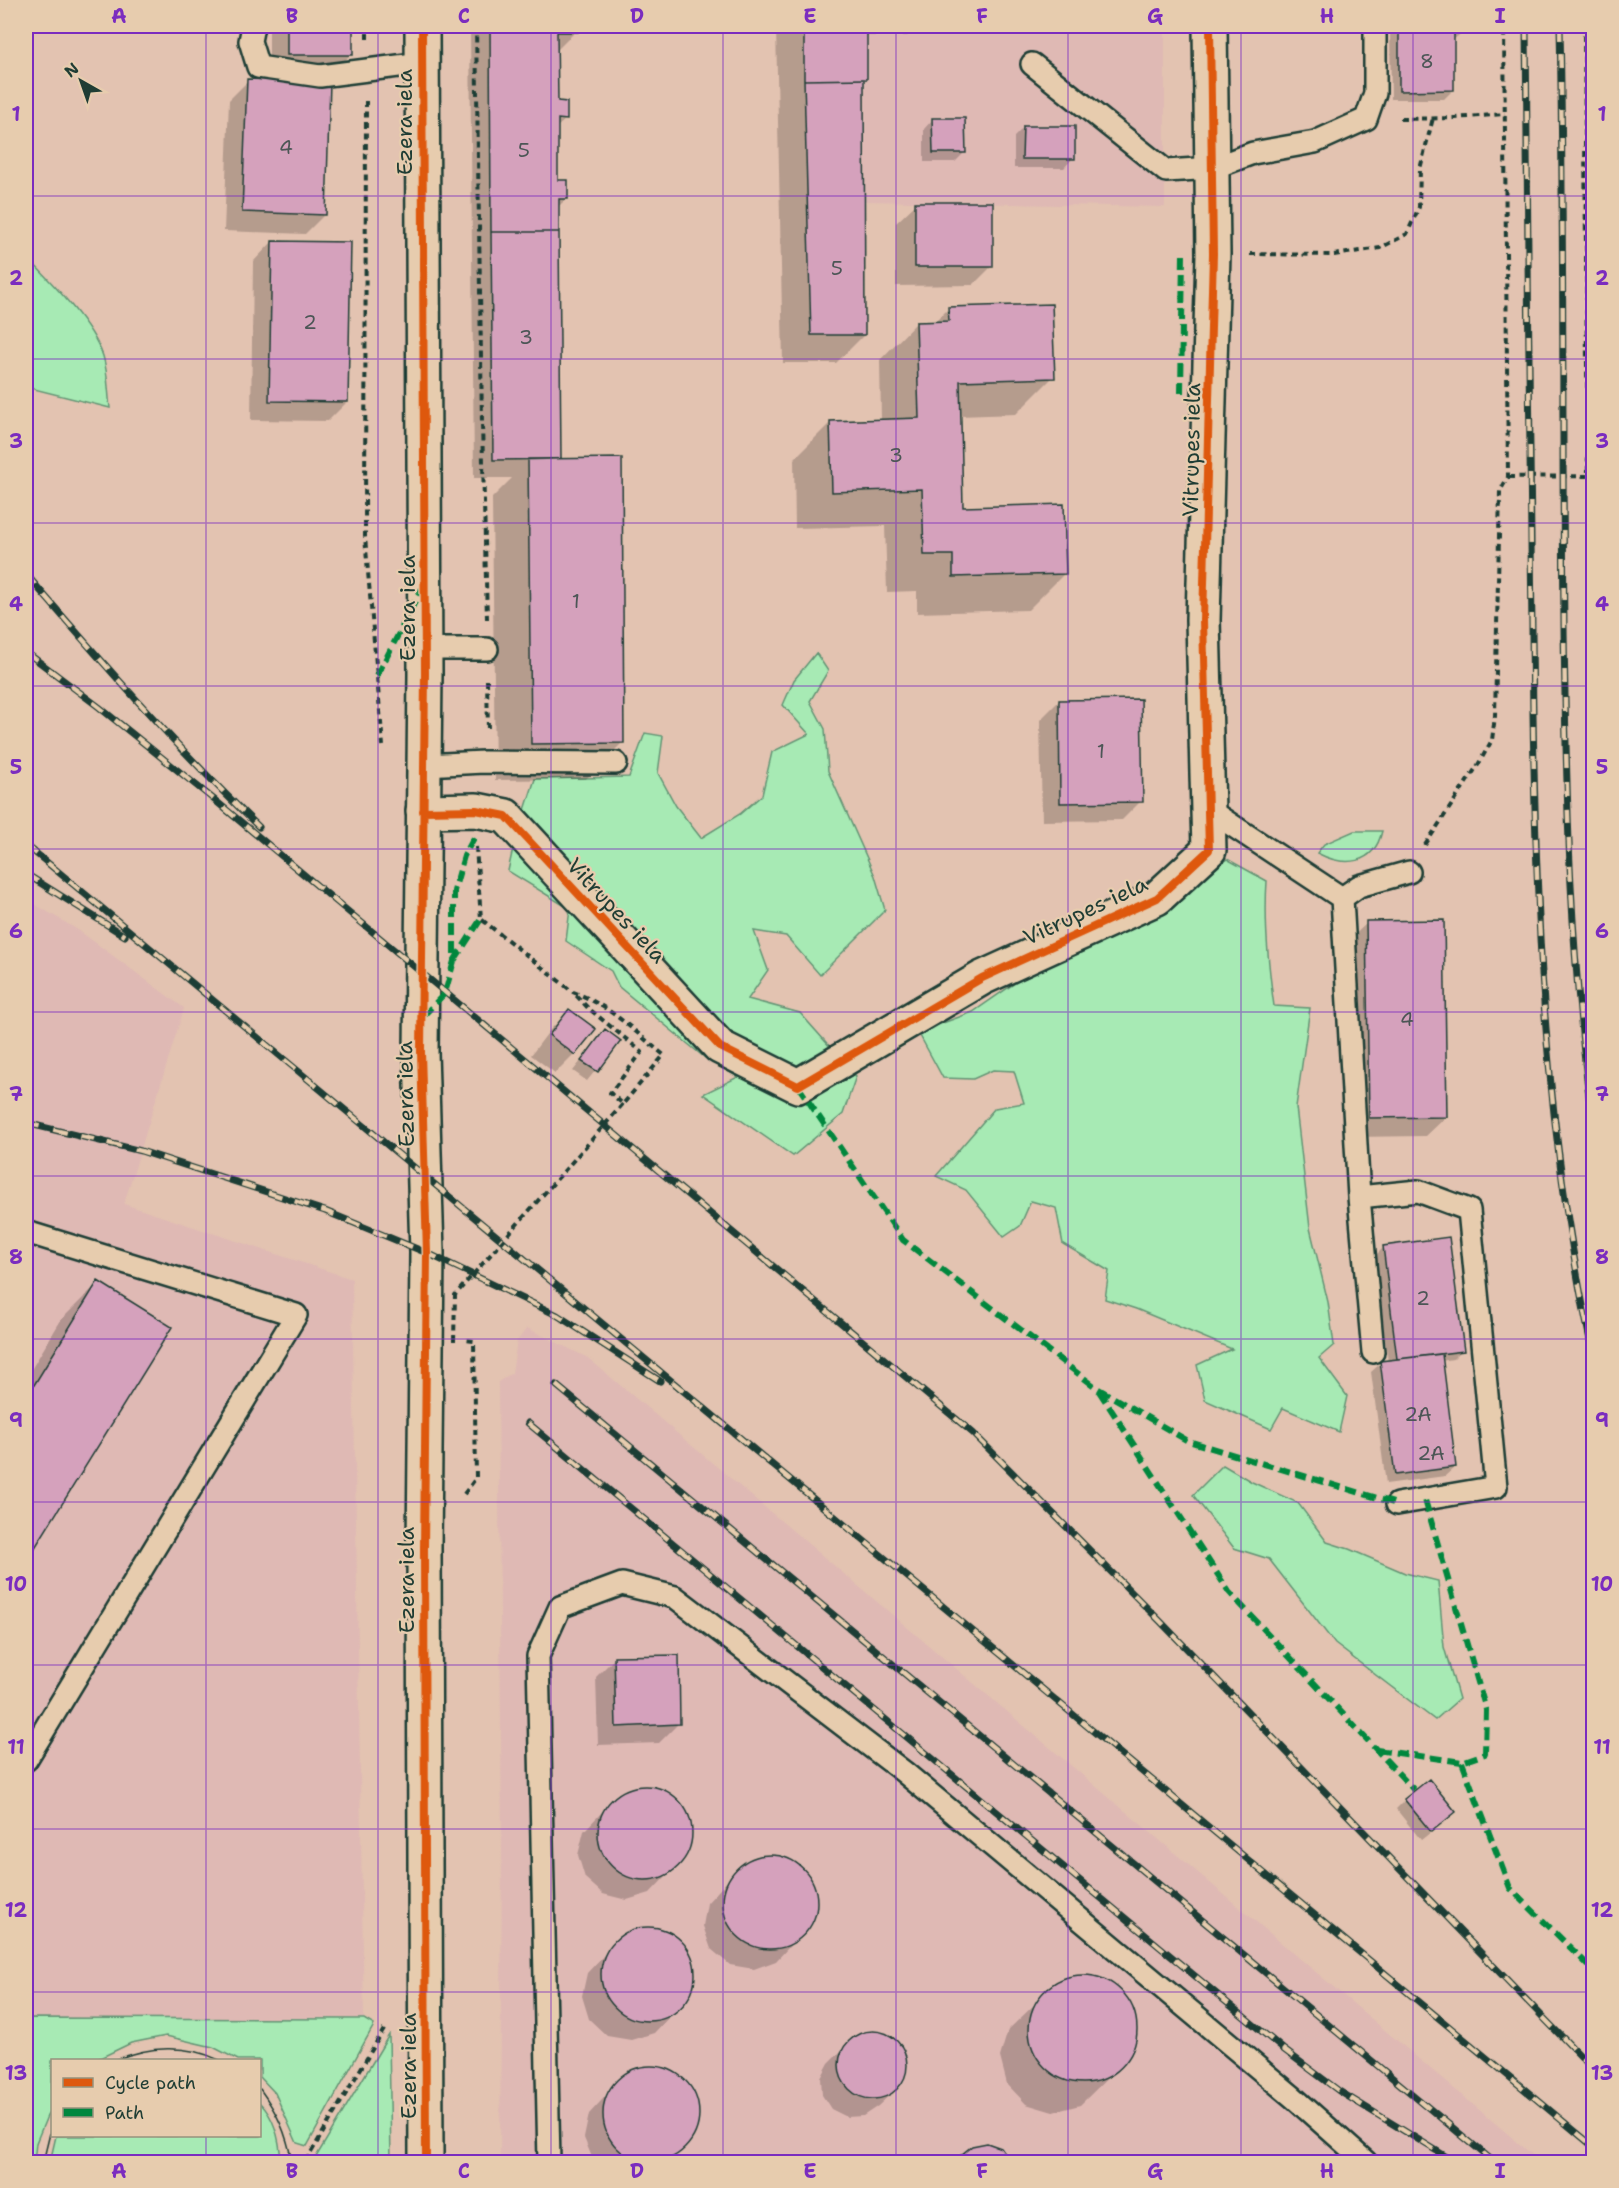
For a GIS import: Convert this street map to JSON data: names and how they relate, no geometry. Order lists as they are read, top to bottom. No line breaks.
{"streets":{"street":["Ezera iela","Vitrupes iela"]},"crossings":[["Ezera iela","Vitrupes iela"]],"house_numbers":["8","4","5","5","2","3","3","1","1","4","2","2A","2A"],"legend":["Cycle path","Path"],"north":"top left","grid":{"columns":["A","B","C","D","E","F","G","H","I"],"rows":["1","2","3","4","5","6","7","8","9","10","11","12","13"]}}
